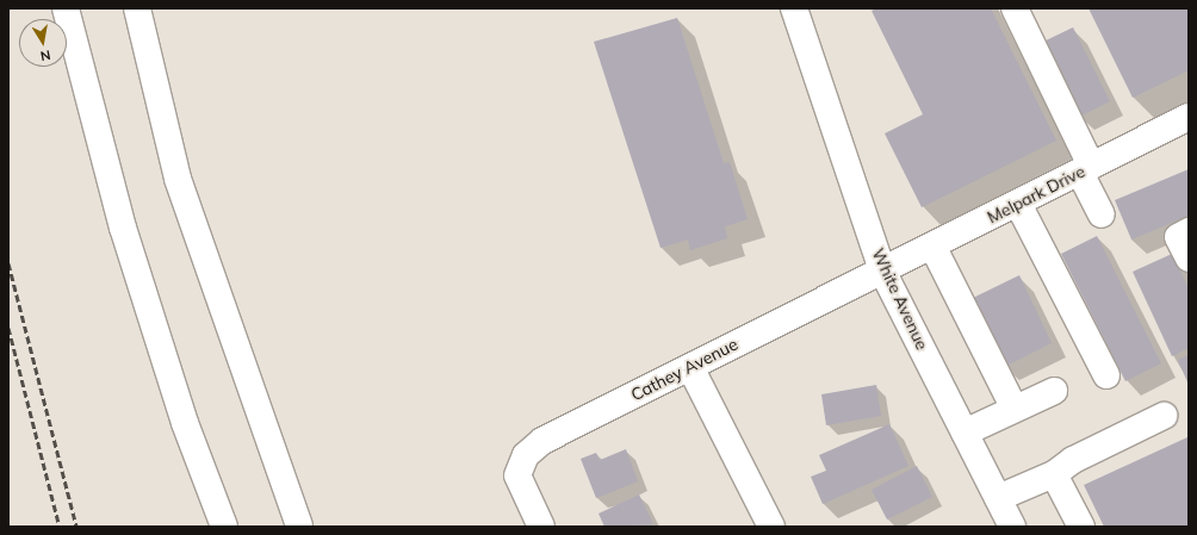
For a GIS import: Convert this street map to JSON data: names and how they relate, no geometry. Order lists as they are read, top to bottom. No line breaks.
{"streets":{"main road":["Melpark Drive","White Avenue","Cathey Avenue"]},"crossings":[["Melpark Drive","White Avenue"],["Melpark Drive","Cathey Avenue"],["White Avenue","Cathey Avenue"]],"north":"bottom"}
